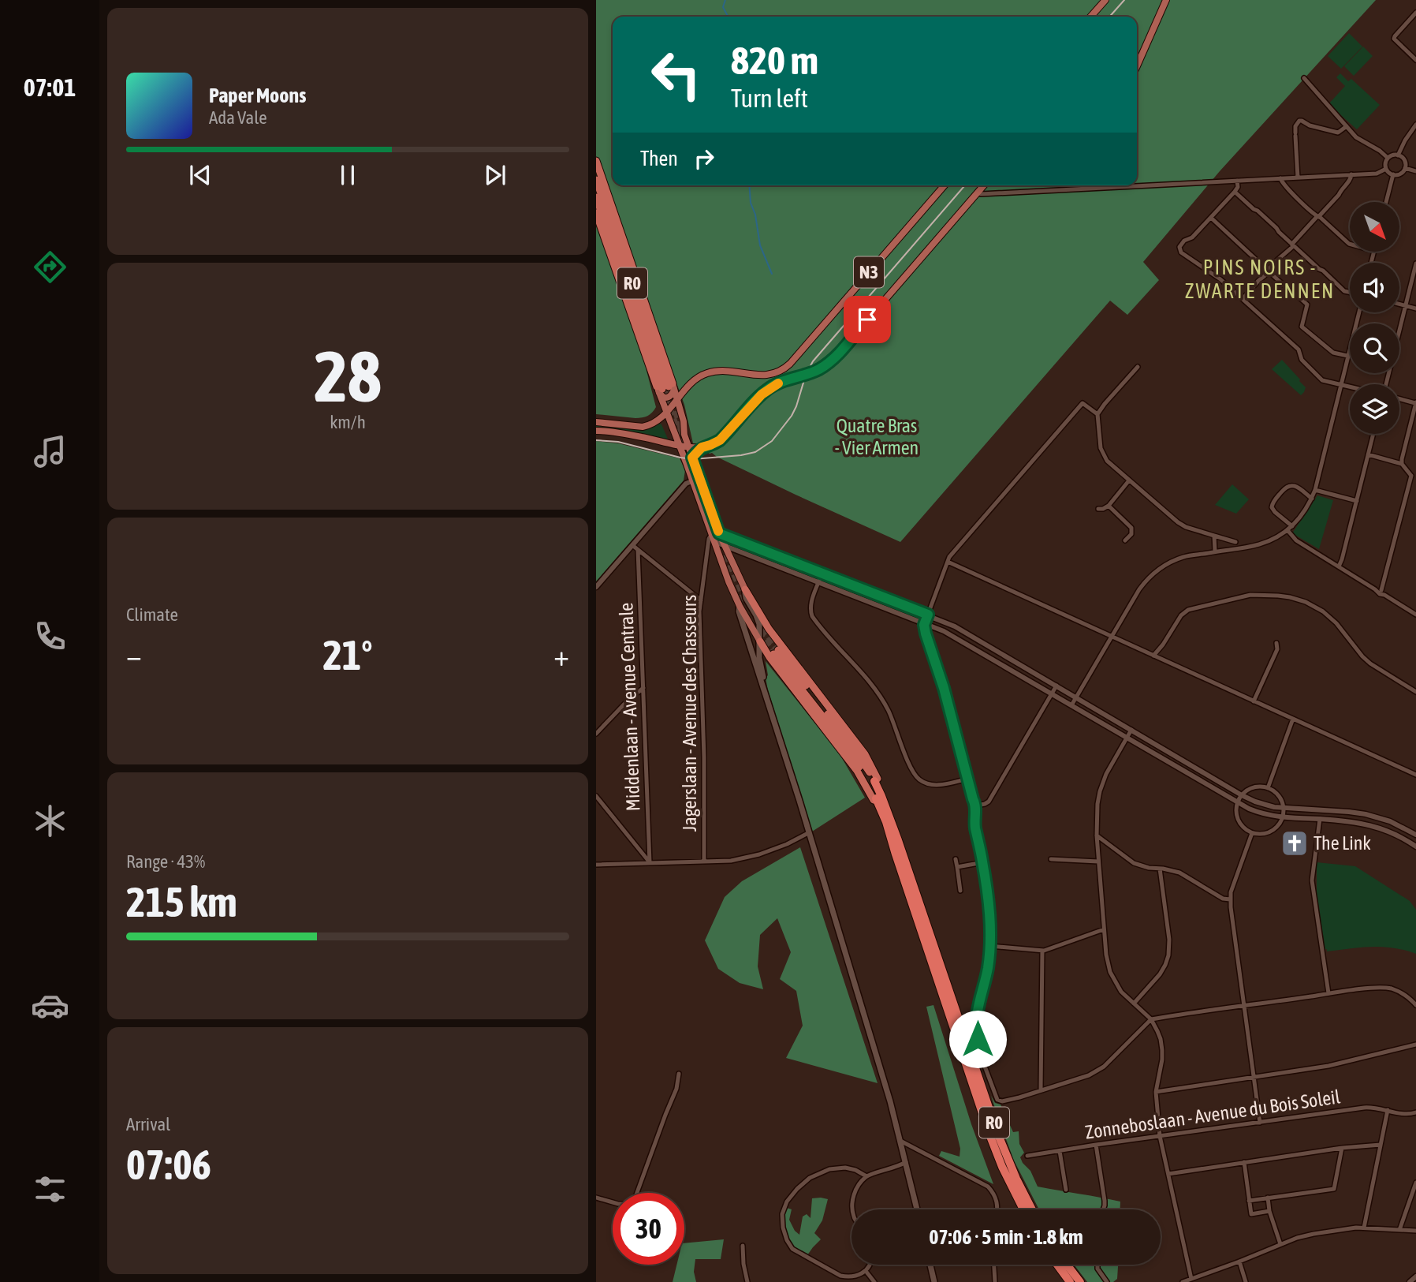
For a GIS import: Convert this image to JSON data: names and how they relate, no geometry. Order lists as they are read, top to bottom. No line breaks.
{"streets":{"highway":["R0"],"main road":["N3"],"street":["Middenlaan - Avenue Centrale","Jagerslaan - Avenue des Chasseurs","Zonneboslaan - Avenue du Bois Soleil"]},"districts":["PINS NOIRS - ZWARTE DENNEN"],"parks":["Quatre Bras - Vier Armen"],"places":{"church":["The Link"]},"north":"bottom right","page":{"tabs":"07:01","turn":["820 m","Turn left"],"song":["Paper Moons","Ada Vale"],"then":"Then","tile":[["28","km/h"],"Climate",["Range · 43%","215 km"],["Arrival","07:06"]],"heat":["−","21°","+"],"limit":"30","trip":"07:06 · 5 min · 1.8 km"}}
